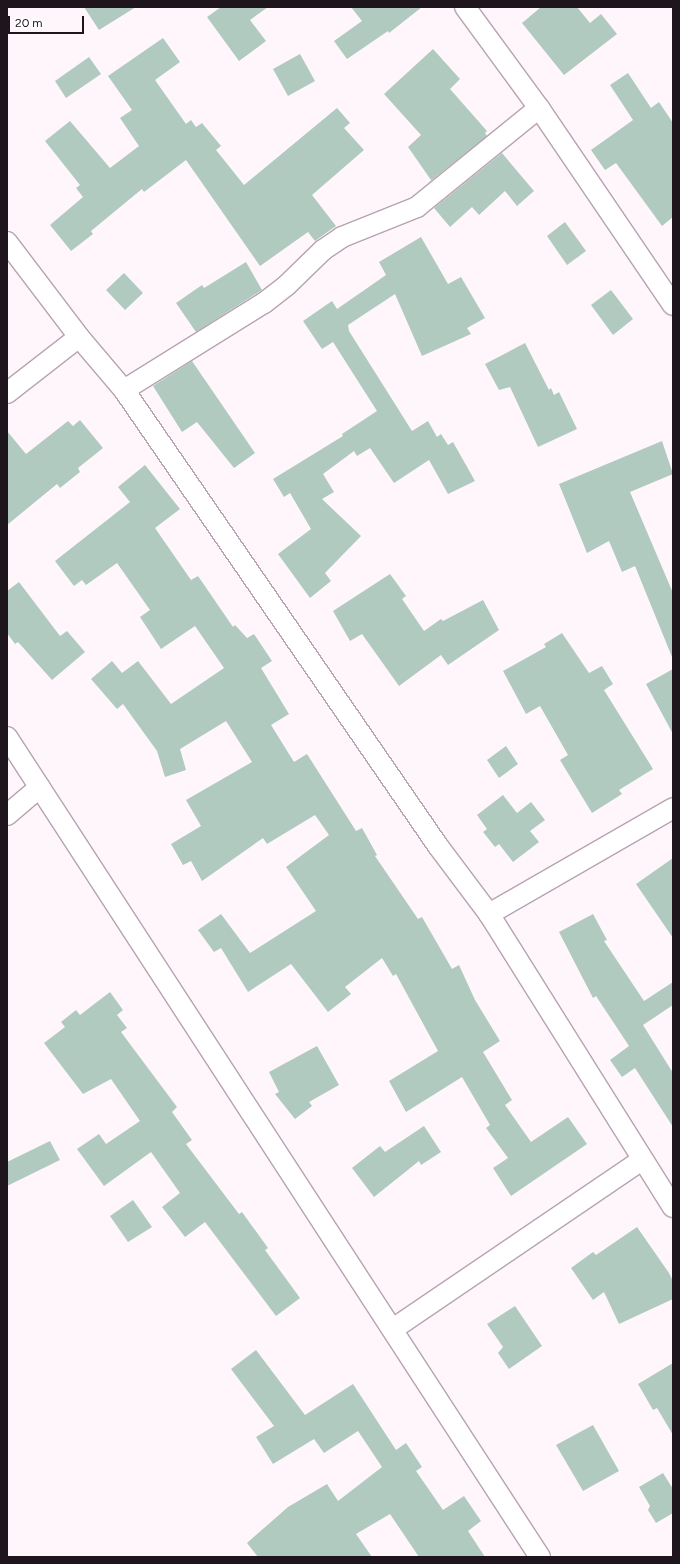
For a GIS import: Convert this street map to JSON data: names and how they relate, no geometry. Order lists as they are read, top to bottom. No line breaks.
{"scale_bar":"20 m"}
